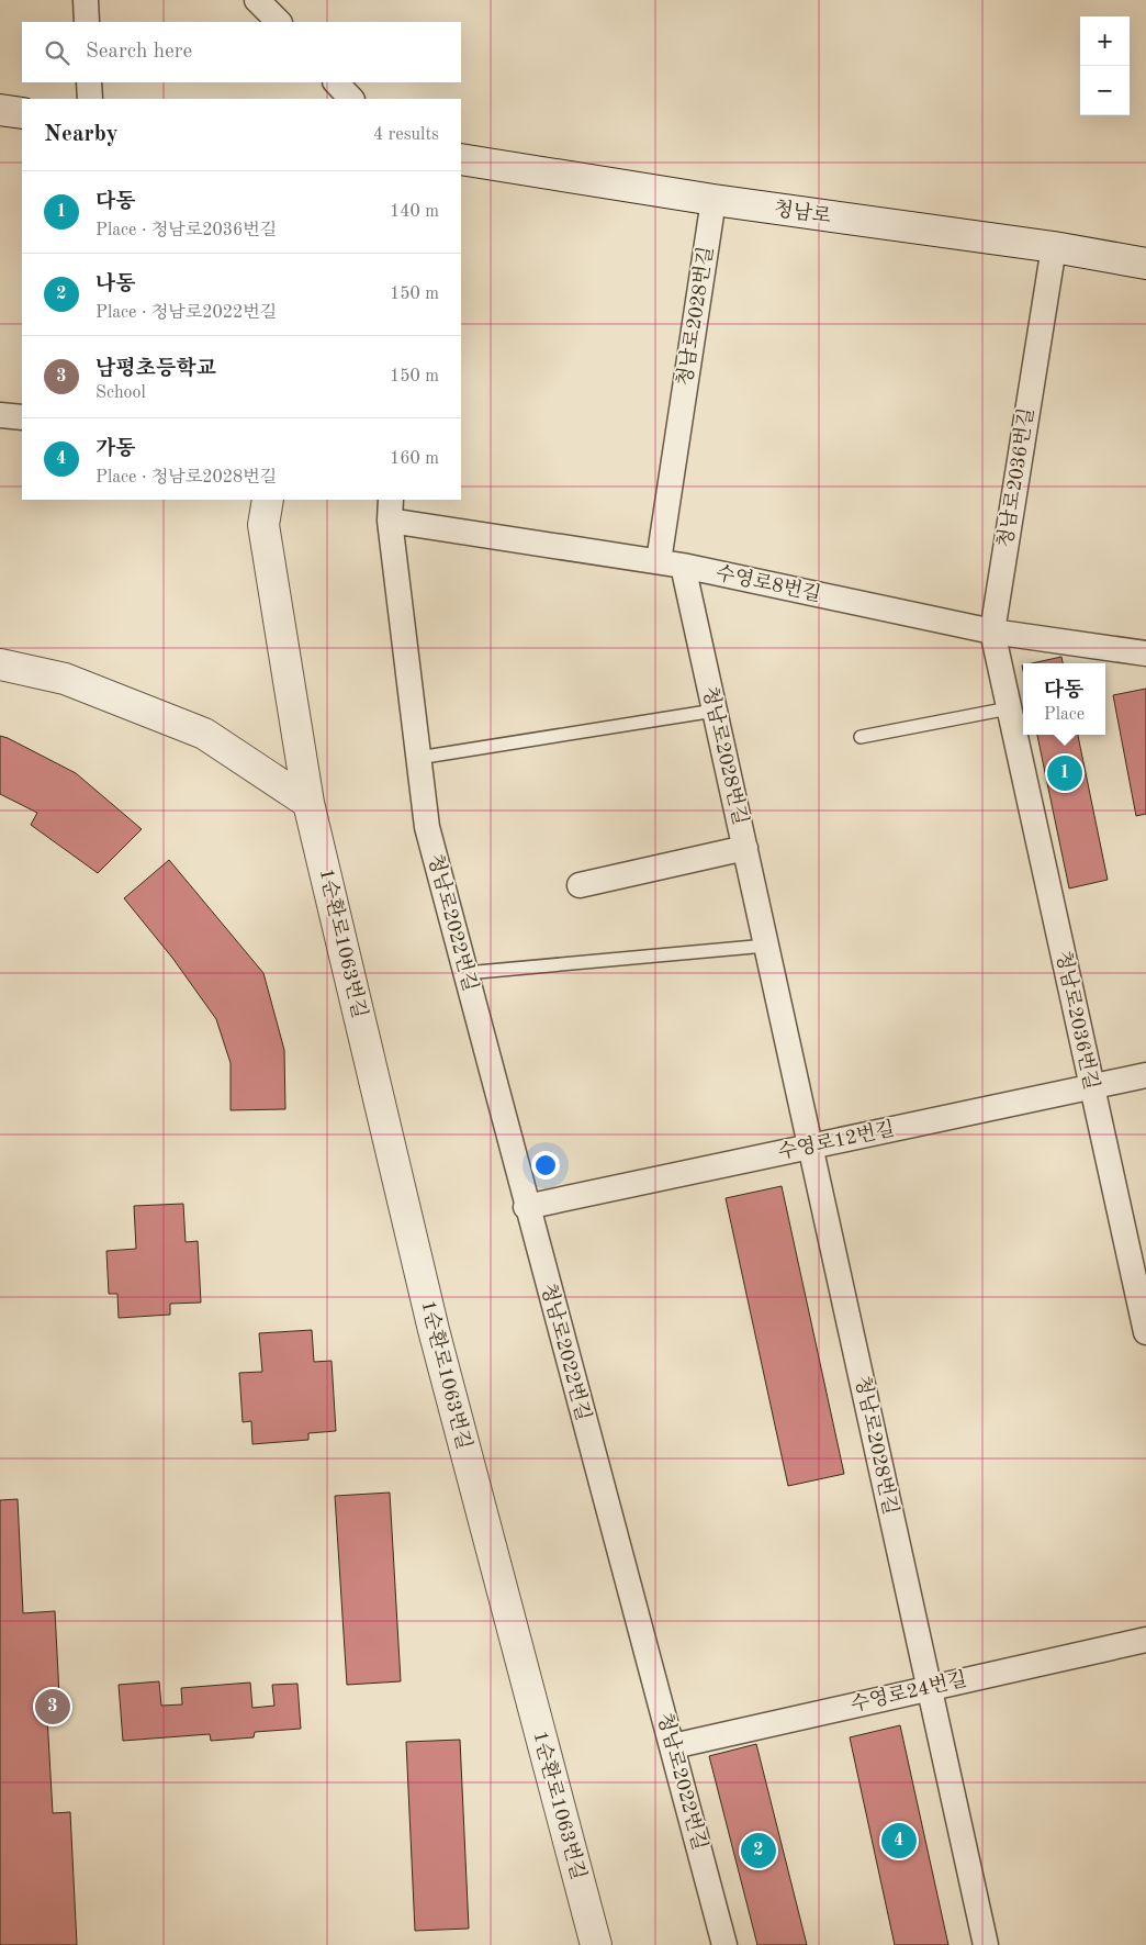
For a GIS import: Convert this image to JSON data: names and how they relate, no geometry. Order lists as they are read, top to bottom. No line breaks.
{"streets":{"street":["청남로","청남로2028번길","청남로2036번길","수영로8번길","청남로2022번길","1순환로1063번길","수영로12번길","수영로24번길"]},"crossings":[["청남로","청남로2028번길"],["청남로","청남로2036번길"],["청남로2028번길","수영로8번길"],["청남로2028번길","수영로12번길"],["청남로2028번길","수영로24번길"],["청남로2036번길","수영로8번길"],["청남로2036번길","수영로12번길"],["수영로8번길","청남로2022번길"],["청남로2022번길","수영로12번길"],["청남로2022번길","수영로24번길"]],"page":{"map_buttons":["+","−"],"search":"Search here","heading":["Nearby","4 results"],"list":[{"mark":"1","name":"다동","note":"Place · 청남로2036번길","value":"140 m"},{"mark":"2","name":"나동","note":"Place · 청남로2022번길","value":"150 m"},{"mark":"3","name":"남평초등학교","note":"School","value":"150 m"},{"mark":"4","name":"가동","note":"Place · 청남로2028번길","value":"160 m"}],"popup":["다동","Place"],"pins":["1","3","4","2"]}}
